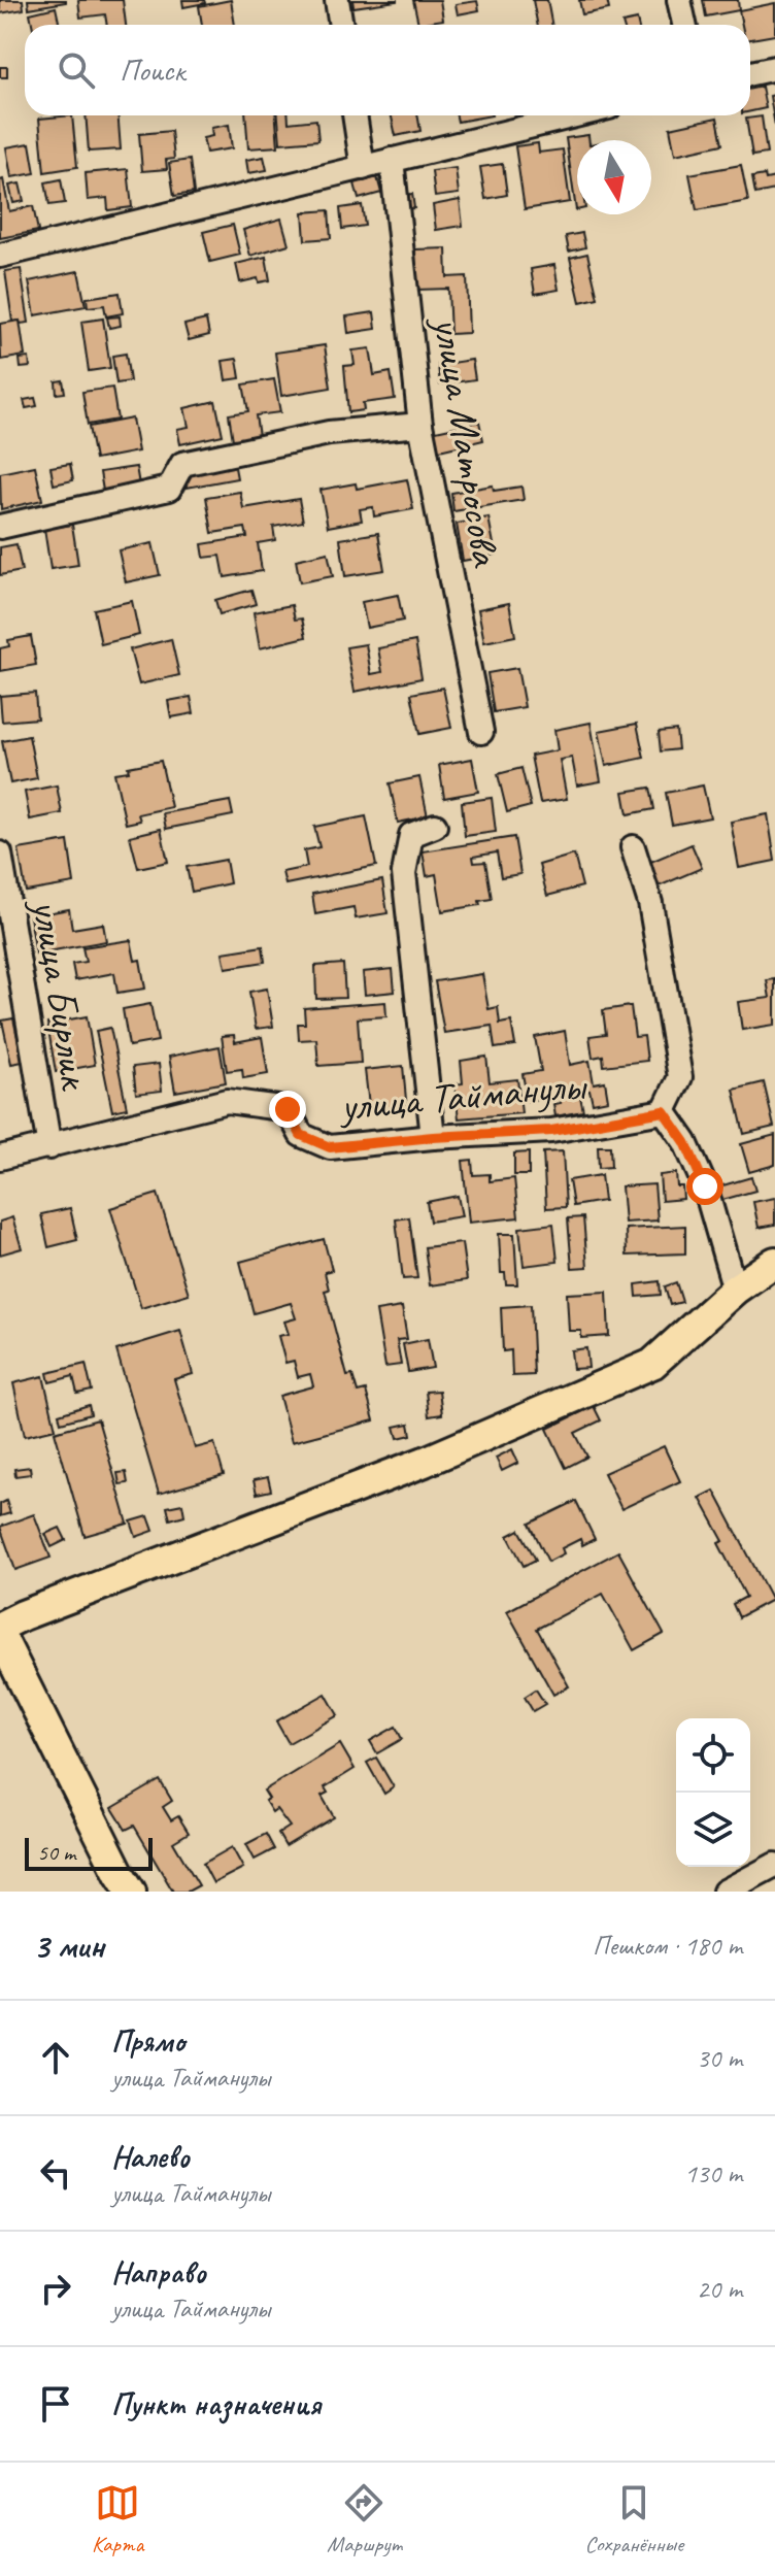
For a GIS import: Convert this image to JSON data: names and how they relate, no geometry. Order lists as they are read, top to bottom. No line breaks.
{"streets":{"street":["улица Матросова","улица Бирлик","улица Тайманулы"]},"crossings":[["улица Бирлик","улица Тайманулы"]],"scale_bar":"50 m","north":"bottom","page":{"search":"Поиск","scale":"50 m","heading":["3 мин","Пешком · 180 m"],"list":[["Прямо","улица Тайманулы","30 m"],["Налево","улица Тайманулы","130 m"],["Направо","улица Тайманулы","20 m"],"Пункт назначения"],"nav":["Карта","Маршрут","Сохранённые"]}}
